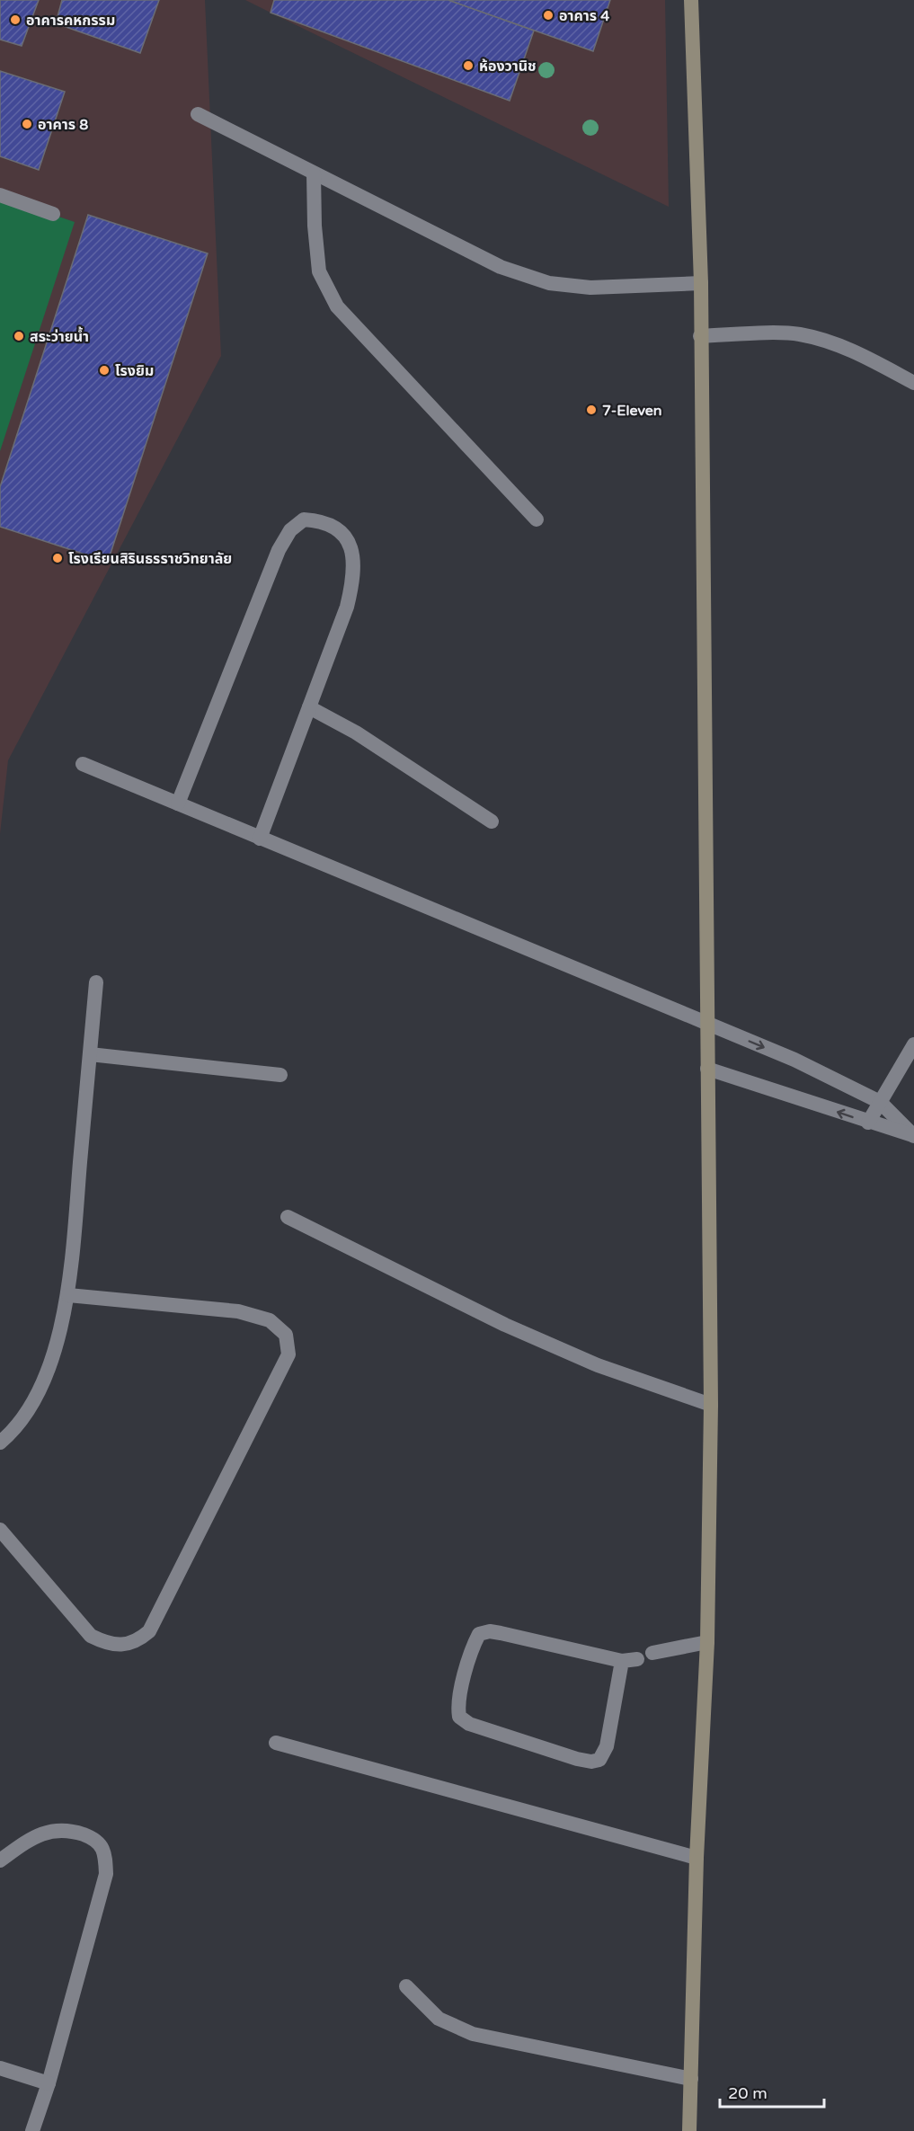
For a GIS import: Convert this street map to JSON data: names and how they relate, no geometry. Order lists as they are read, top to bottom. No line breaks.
{"places":["อาคาร 4","อาคารคหกรรม","ห้องวานิช","อาคาร 8","สระว่ายน้ำ","โรงยิม","7-Eleven","โรงเรียนสิรินธรราชวิทยาลัย"],"scale_bar":"20 m"}
